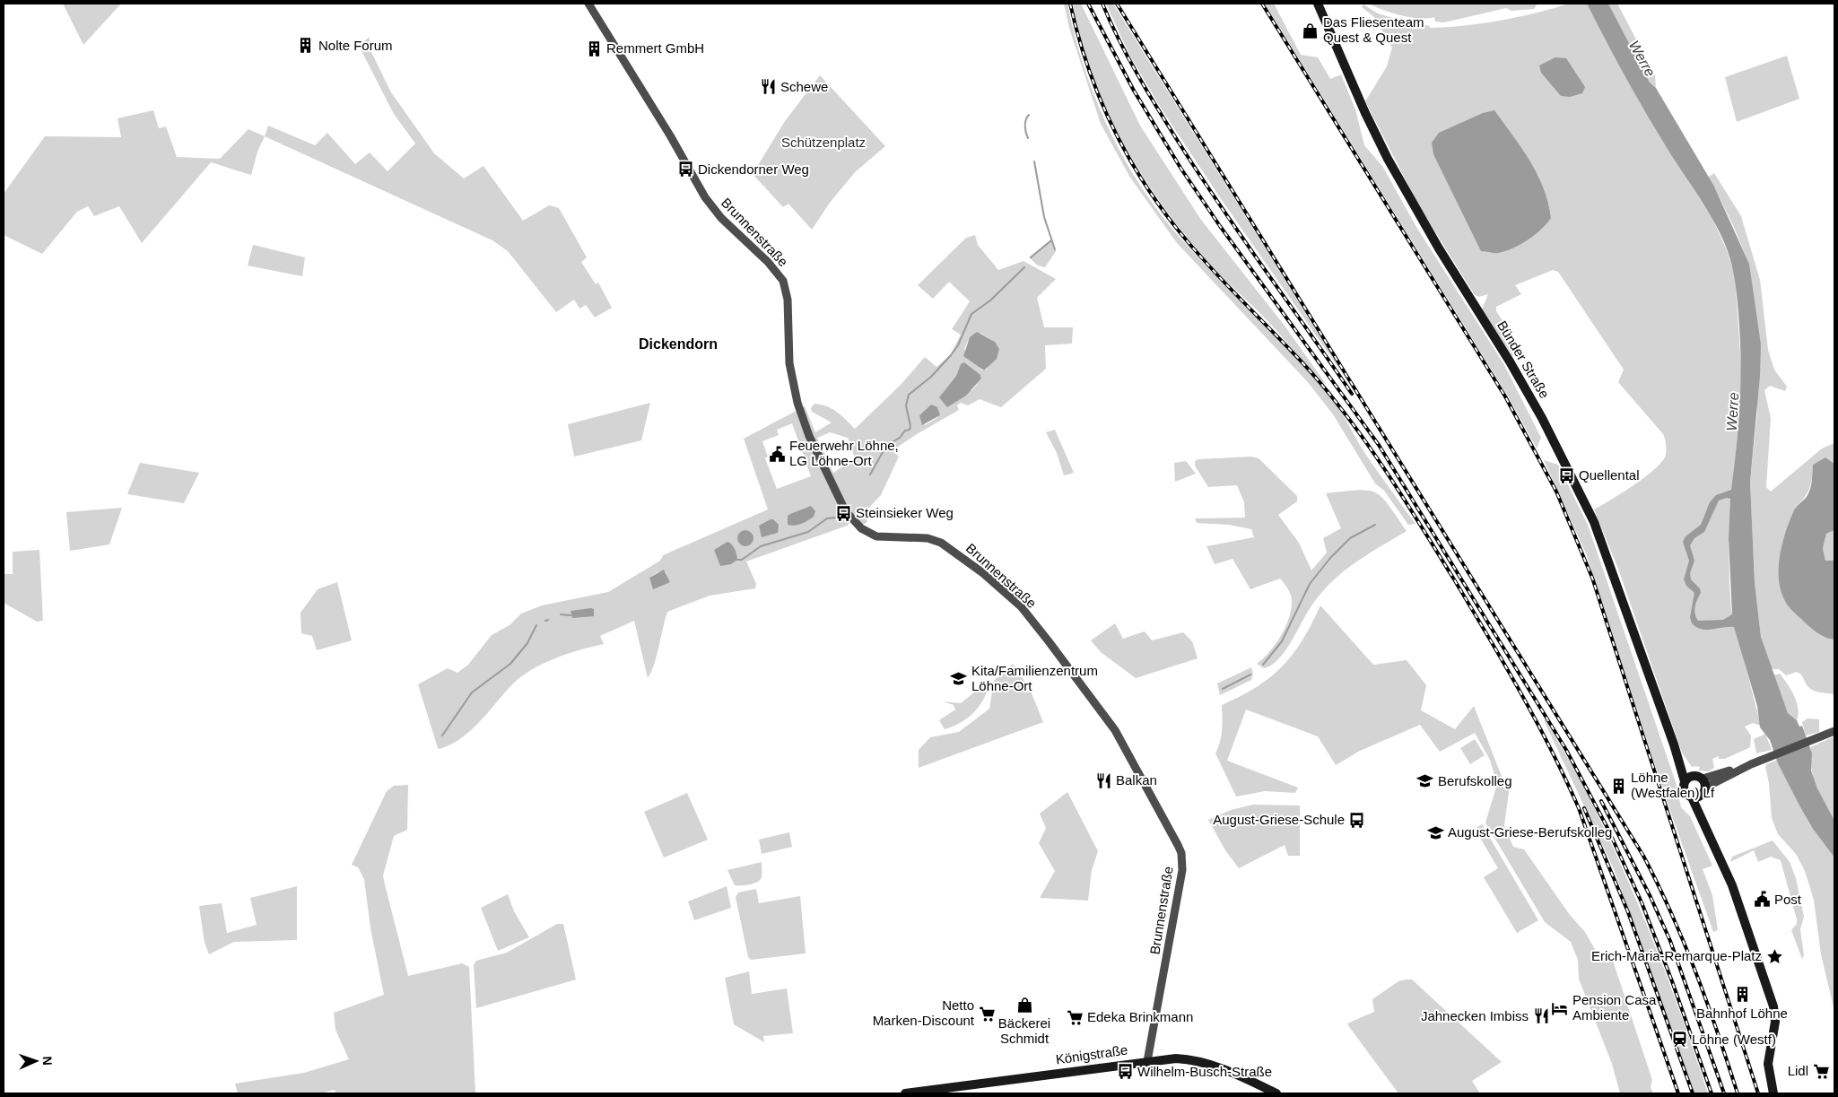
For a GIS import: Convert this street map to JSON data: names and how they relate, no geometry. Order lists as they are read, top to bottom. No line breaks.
{"streets":{"main road":["Bünder Straße","Königstraße"],"street":["Brunnenstraße"]},"crossings":[["Brunnenstraße","Königstraße"]],"districts":["Dickendorn"],"water":["Werre"],"parks":["Schützenplatz"],"places":{"shop":["Das Fliesenteam Quest & Quest","Bäckerei Schmidt"],"building":["Nolte Forum","Remmert GmbH","Löhne (Westfalen) Lf","Bahnhof Löhne"],"restaurant":["Schewe","Balkan","Jahnecken Imbiss"],"bus stop":["Dickendorner Weg","Quellental","Steinsieker Weg","August-Griese-Schule","Wilhelm-Busch-Straße"],"public building":["Feuerwehr Löhne, LG Löhne-Ort","Post"],"school or university":["Kita/Familienzentrum Löhne-Ort","Berufskolleg","August-Griese-Berufskolleg"],"place":["Erich-Maria-Remarque-Platz"],"hotel":["Pension Casa Ambiente"],"supermarket":["Netto Marken-Discount","Edeka Brinkmann","Lidl"],"station":["Löhne (Westf)"]},"north":"right"}
